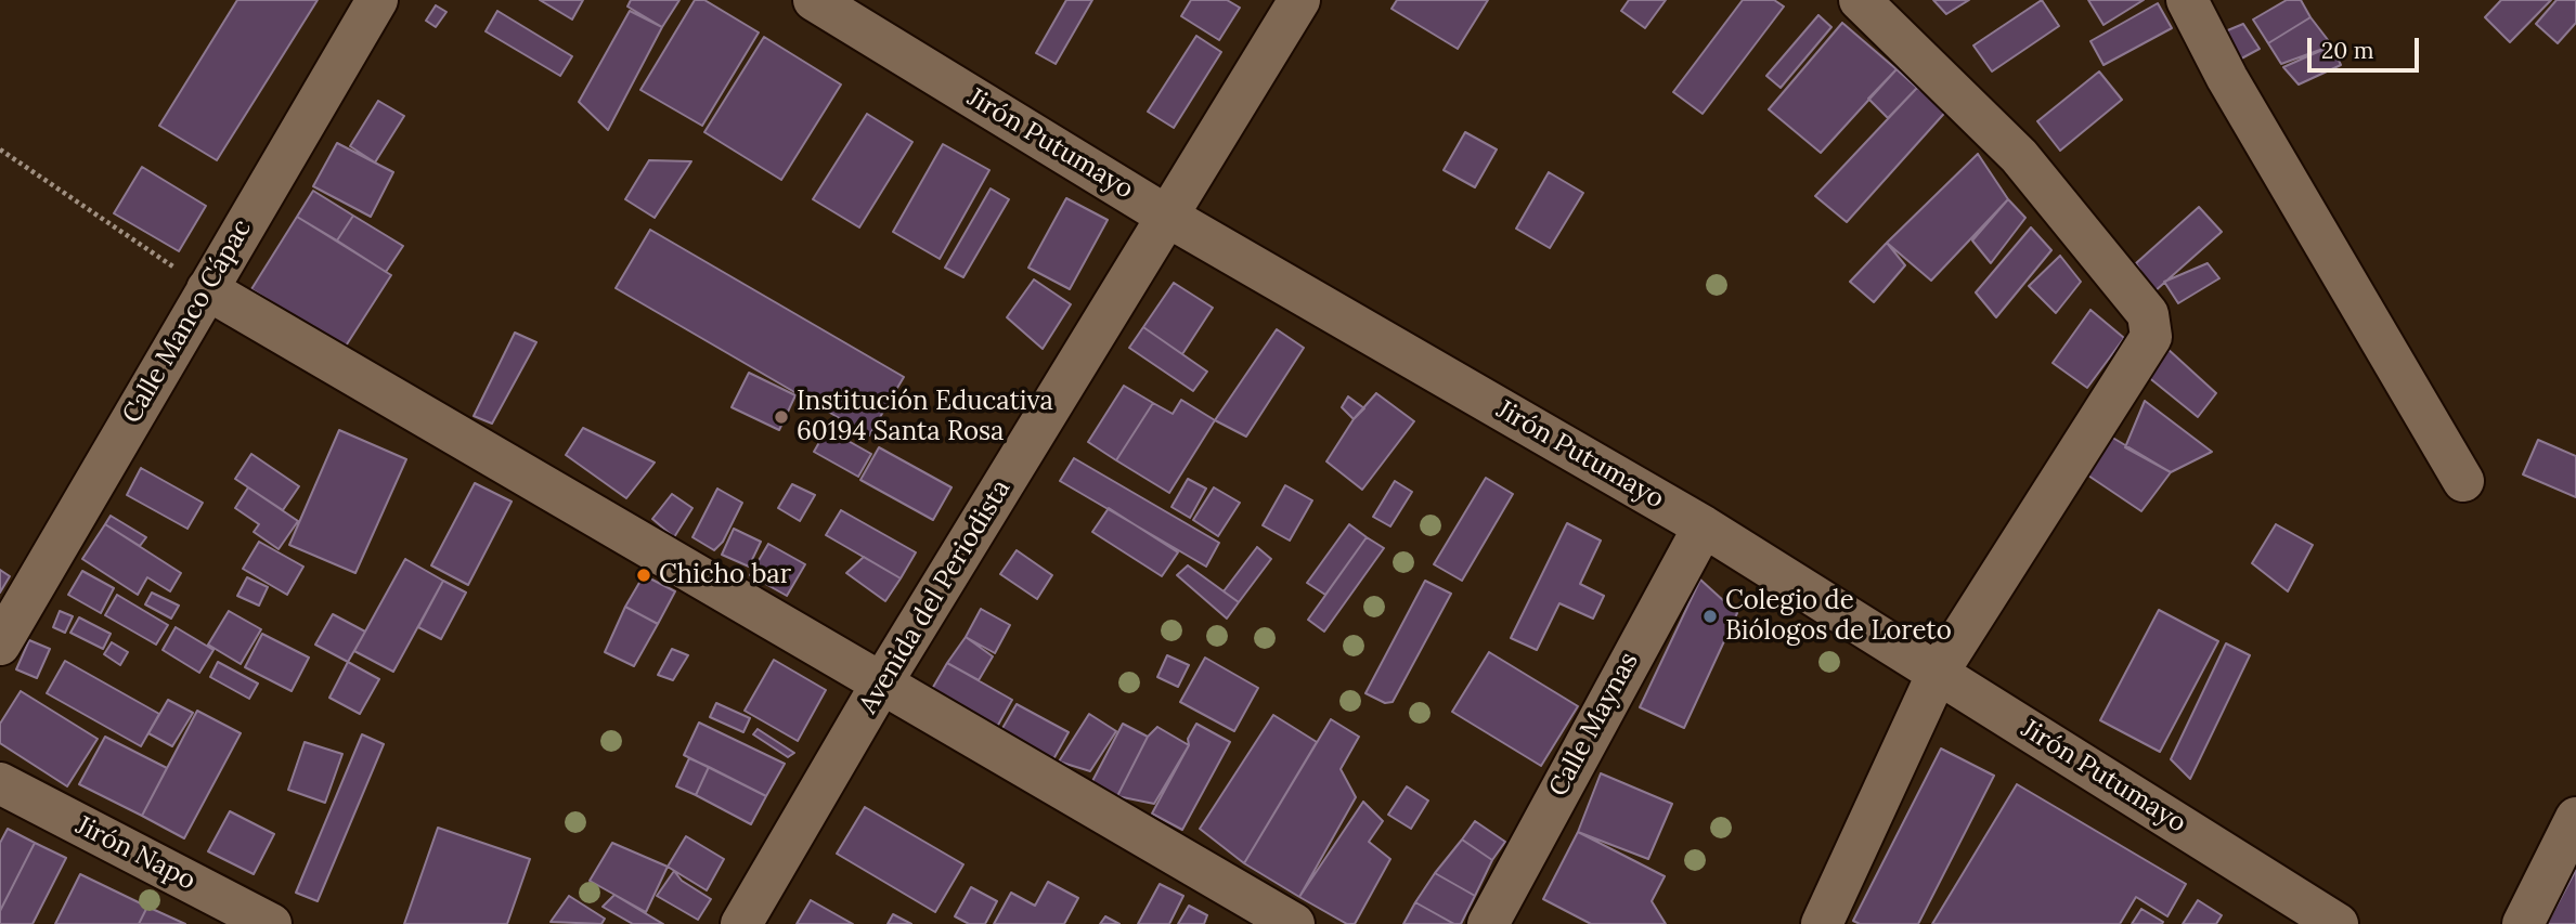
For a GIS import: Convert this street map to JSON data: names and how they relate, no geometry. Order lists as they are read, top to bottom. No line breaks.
{"streets":{"street":["Jirón Putumayo","Calle Manco Cápac","Avenida del Periodista","Calle Maynas","Jirón Napo"]},"crossings":[["Jirón Putumayo","Avenida del Periodista"],["Jirón Putumayo","Calle Maynas"]],"places":["Institución Educativa 60194 Santa Rosa","Chicho bar","Colegio de Biólogos de Loreto"],"scale_bar":"20 m"}
